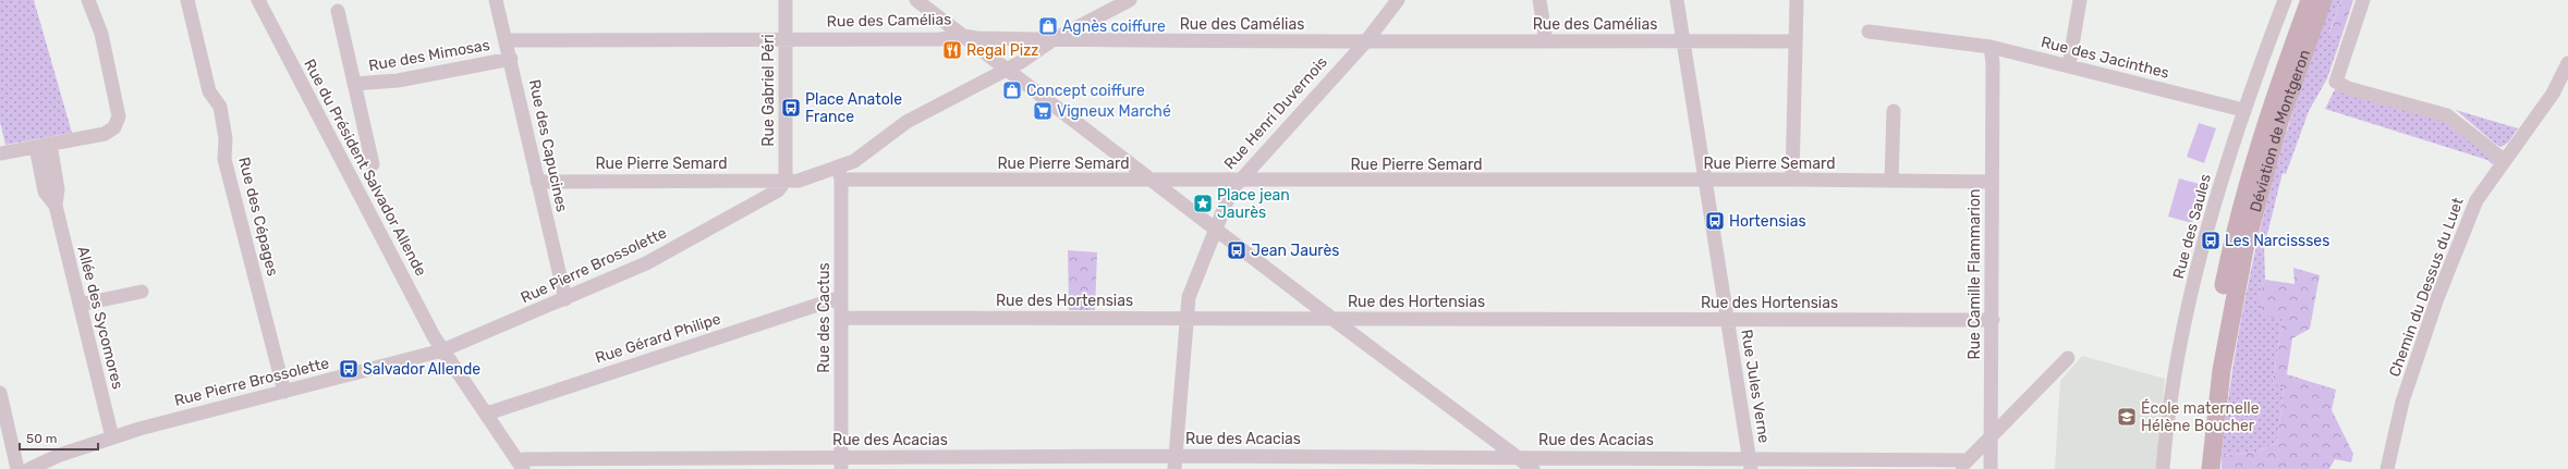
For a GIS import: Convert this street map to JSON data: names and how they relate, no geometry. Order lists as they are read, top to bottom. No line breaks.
{"streets":{"main road":["Déviation de Montgeron"],"street":["Rue des Camélias","Rue des Mimosas","Rue des Jacinthes","Rue Gabriel Péri","Rue Henri Duvernois","Rue des Capucines","Rue Pierre Semard","Rue du Président Salvador Allende","Rue des Cépages","Rue des Saules","Rue Pierre Brossolette","Rue Camille Flammarion","Chemin du Dessus du Luet","Rue des Hortensias","Allée des Sycomores","Rue des Cactus","Rue Gérard Philipe","Rue Jules Verne","Rue des Acacias"]},"crossings":[["Rue des Camélias","Rue Gabriel Péri"],["Rue des Camélias","Rue Henri Duvernois"],["Rue des Camélias","Rue des Capucines"],["Rue des Camélias","Rue Jules Verne"],["Rue des Mimosas","Rue des Capucines"],["Rue des Jacinthes","Rue des Saules"],["Rue des Jacinthes","Rue Camille Flammarion"],["Rue Gabriel Péri","Rue Pierre Semard"],["Rue Gabriel Péri","Rue Pierre Brossolette"],["Rue Henri Duvernois","Rue Pierre Semard"],["Rue Henri Duvernois","Rue des Hortensias"],["Rue Henri Duvernois","Rue des Acacias"],["Rue des Capucines","Rue Pierre Semard"],["Rue des Capucines","Rue Pierre Brossolette"],["Rue Pierre Semard","Rue Pierre Brossolette"],["Rue Pierre Semard","Rue Camille Flammarion"],["Rue Pierre Semard","Rue des Cactus"],["Rue Pierre Semard","Rue Jules Verne"],["Rue du Président Salvador Allende","Rue Pierre Brossolette"],["Rue du Président Salvador Allende","Rue Gérard Philipe"],["Rue du Président Salvador Allende","Rue des Acacias"],["Rue des Cépages","Rue Pierre Brossolette"],["Rue Pierre Brossolette","Allée des Sycomores"],["Rue Camille Flammarion","Rue des Hortensias"],["Rue des Hortensias","Rue des Cactus"],["Rue des Hortensias","Rue Jules Verne"],["Rue des Cactus","Rue Gérard Philipe"],["Rue des Cactus","Rue des Acacias"],["Rue Jules Verne","Rue des Acacias"]],"places":{"shop":["Agnès coiffure","Concept coiffure"],"restaurant":["Regal Pizz"],"bus stop":["Place Anatole France","Hortensias","Les Narcissses","Jean Jaurès","Salvador Allende"],"supermarket":["Vigneux Marché"],"place":["Place jean Jaurès"],"school or university":["École maternelle Hélène Boucher"]},"scale_bar":"50 m"}
